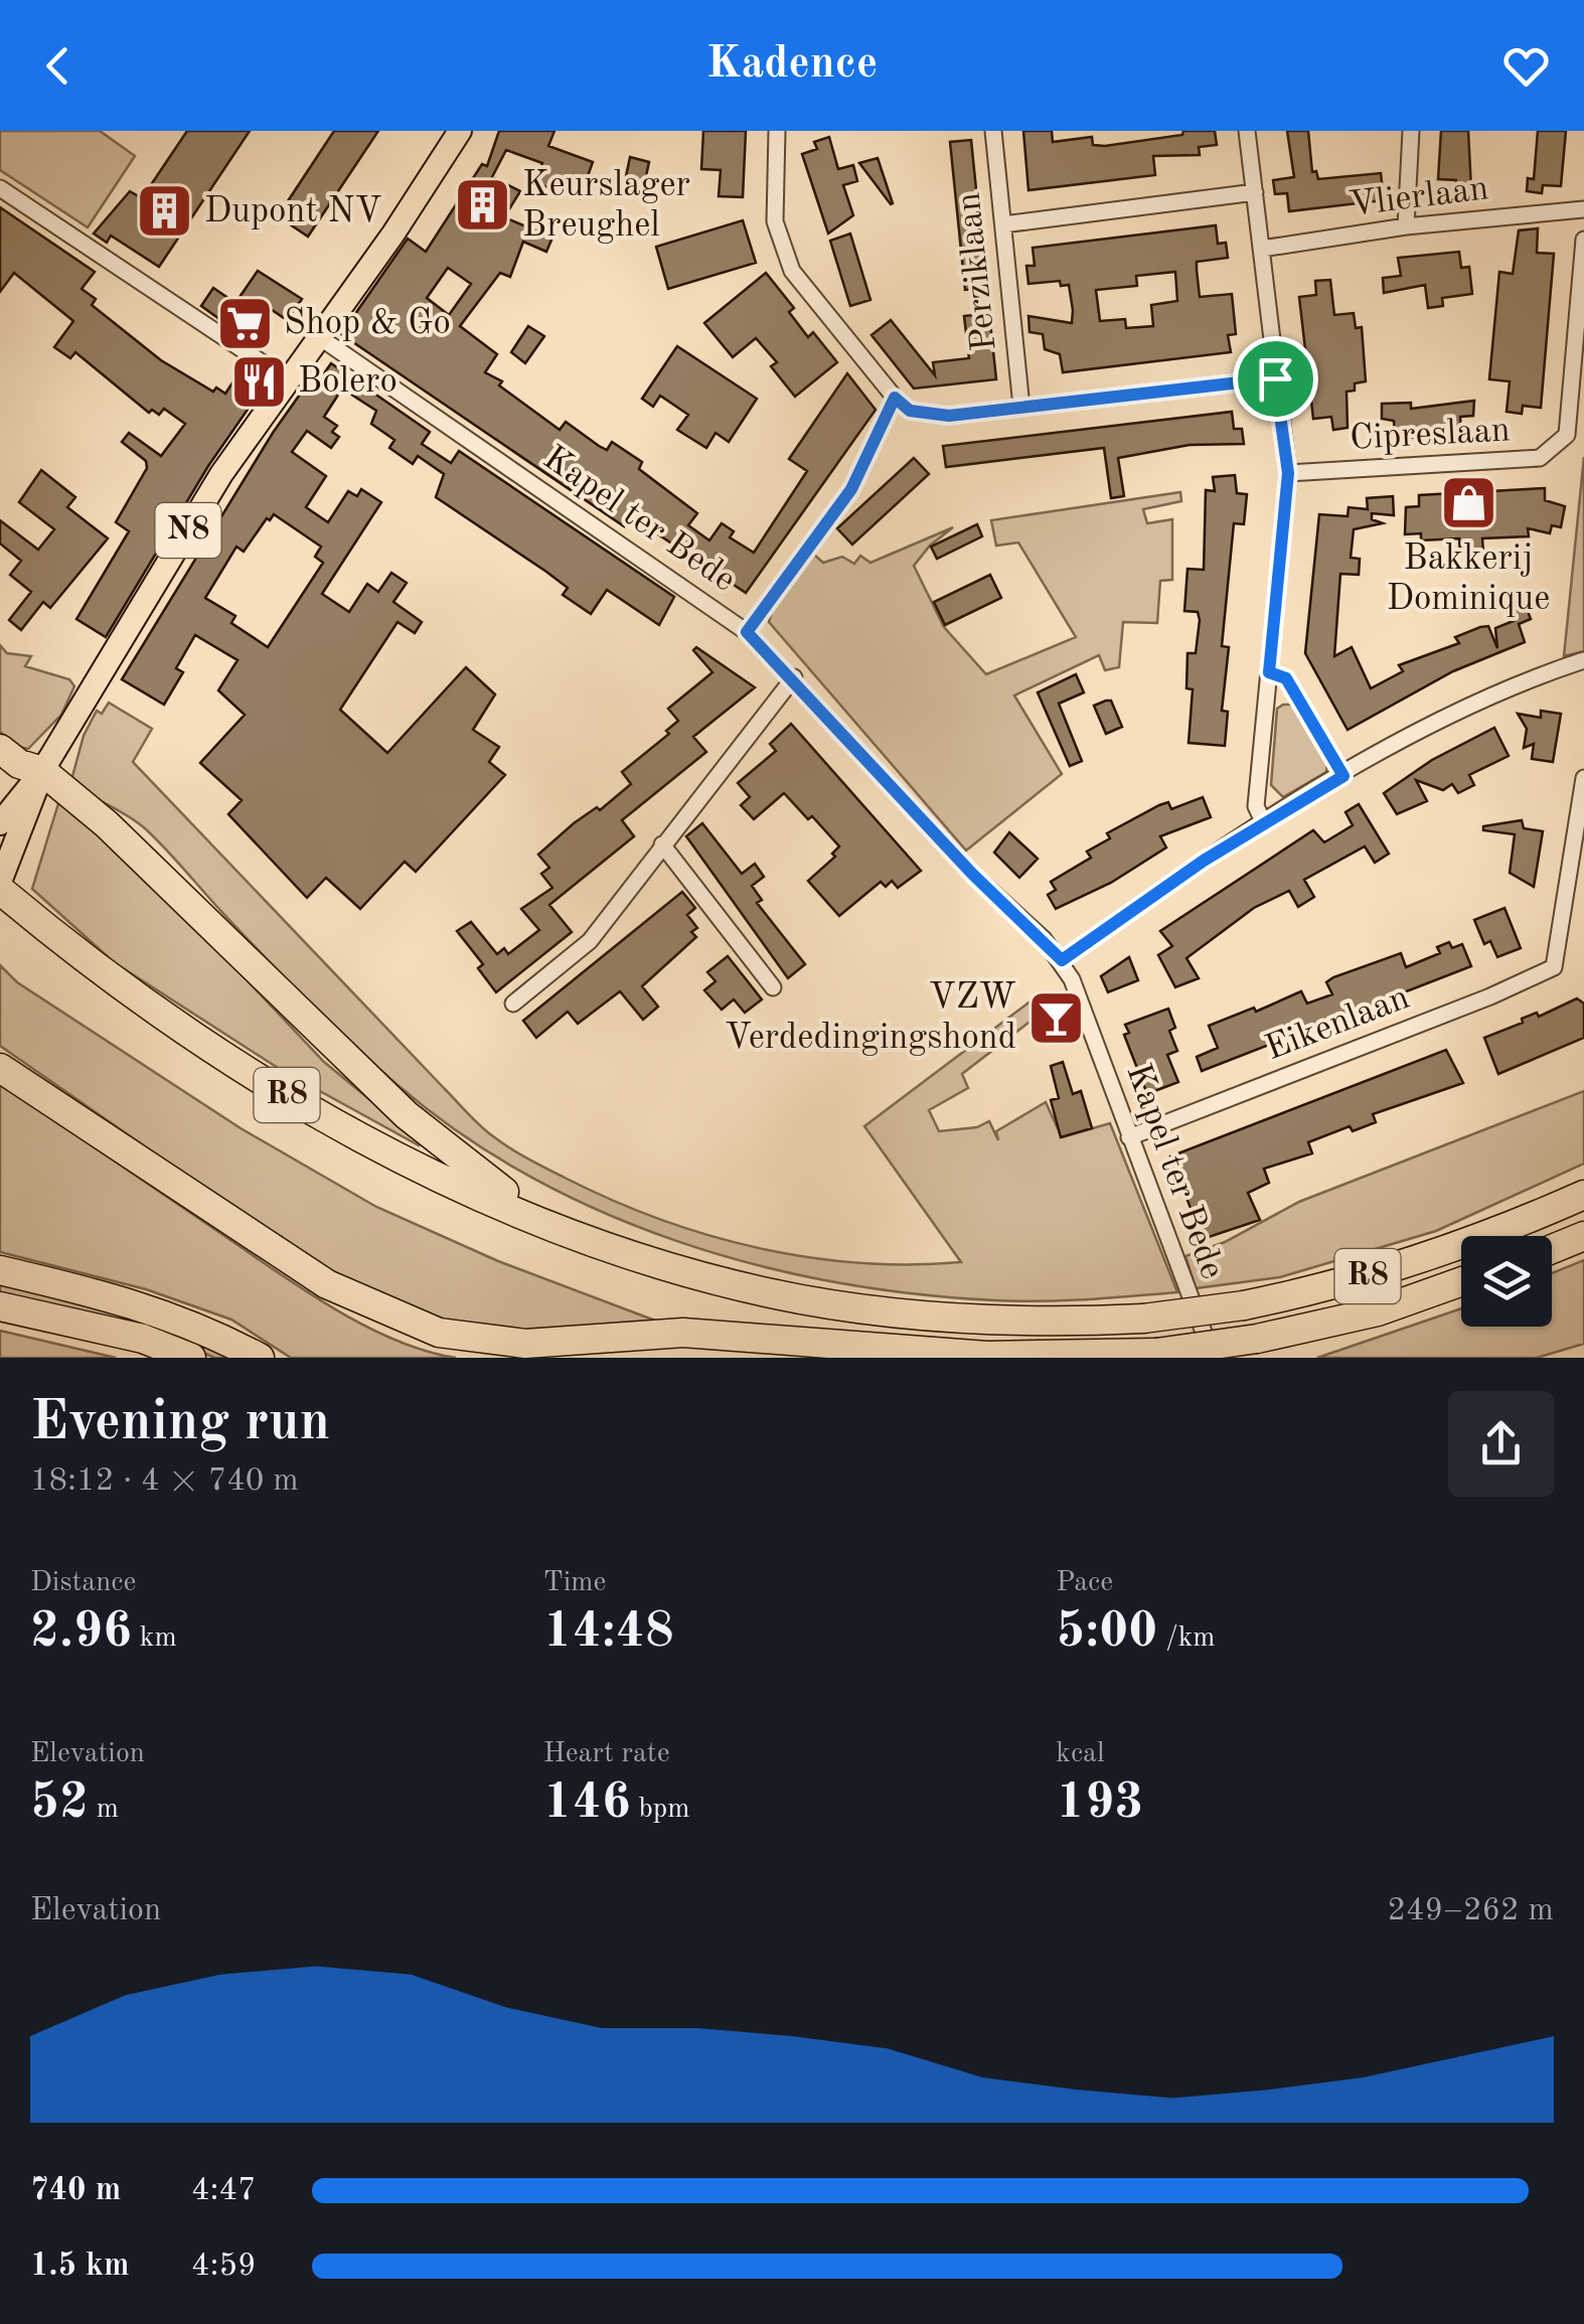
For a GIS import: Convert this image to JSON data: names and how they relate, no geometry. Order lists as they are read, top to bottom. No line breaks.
{"streets":{"highway":["R8"],"main road":["N8"],"street":["Vlierlaan","Perziklaan","Cipreslaan","Kapel ter Bede","Eikenlaan"]},"crossings":[["Kapel ter Bede","N8"],["Kapel ter Bede","Eikenlaan"],["N8","R8"]],"places":{"building":["Keurslager Breughel","Dupont NV"],"supermarket":["Shop & Go"],"restaurant":["Bolero"],"shop":["Bakkerij Dominique"],"bar":["VZW Verdedingingshond"]},"page":{"header":"Kadence","heading":["Evening run","18:12 · 4 × 740 m"],"stats":[["Distance","2.96 km"],["Time","14:48"],["Pace","5:00 /km"],["Elevation","52 m"],["Heart rate","146 bpm"],["kcal","193"]],"chart":["Elevation","249–262 m"],"list":[{"name":"740 m","note":"4:47"},{"name":"1.5 km","note":"4:59"}]}}
